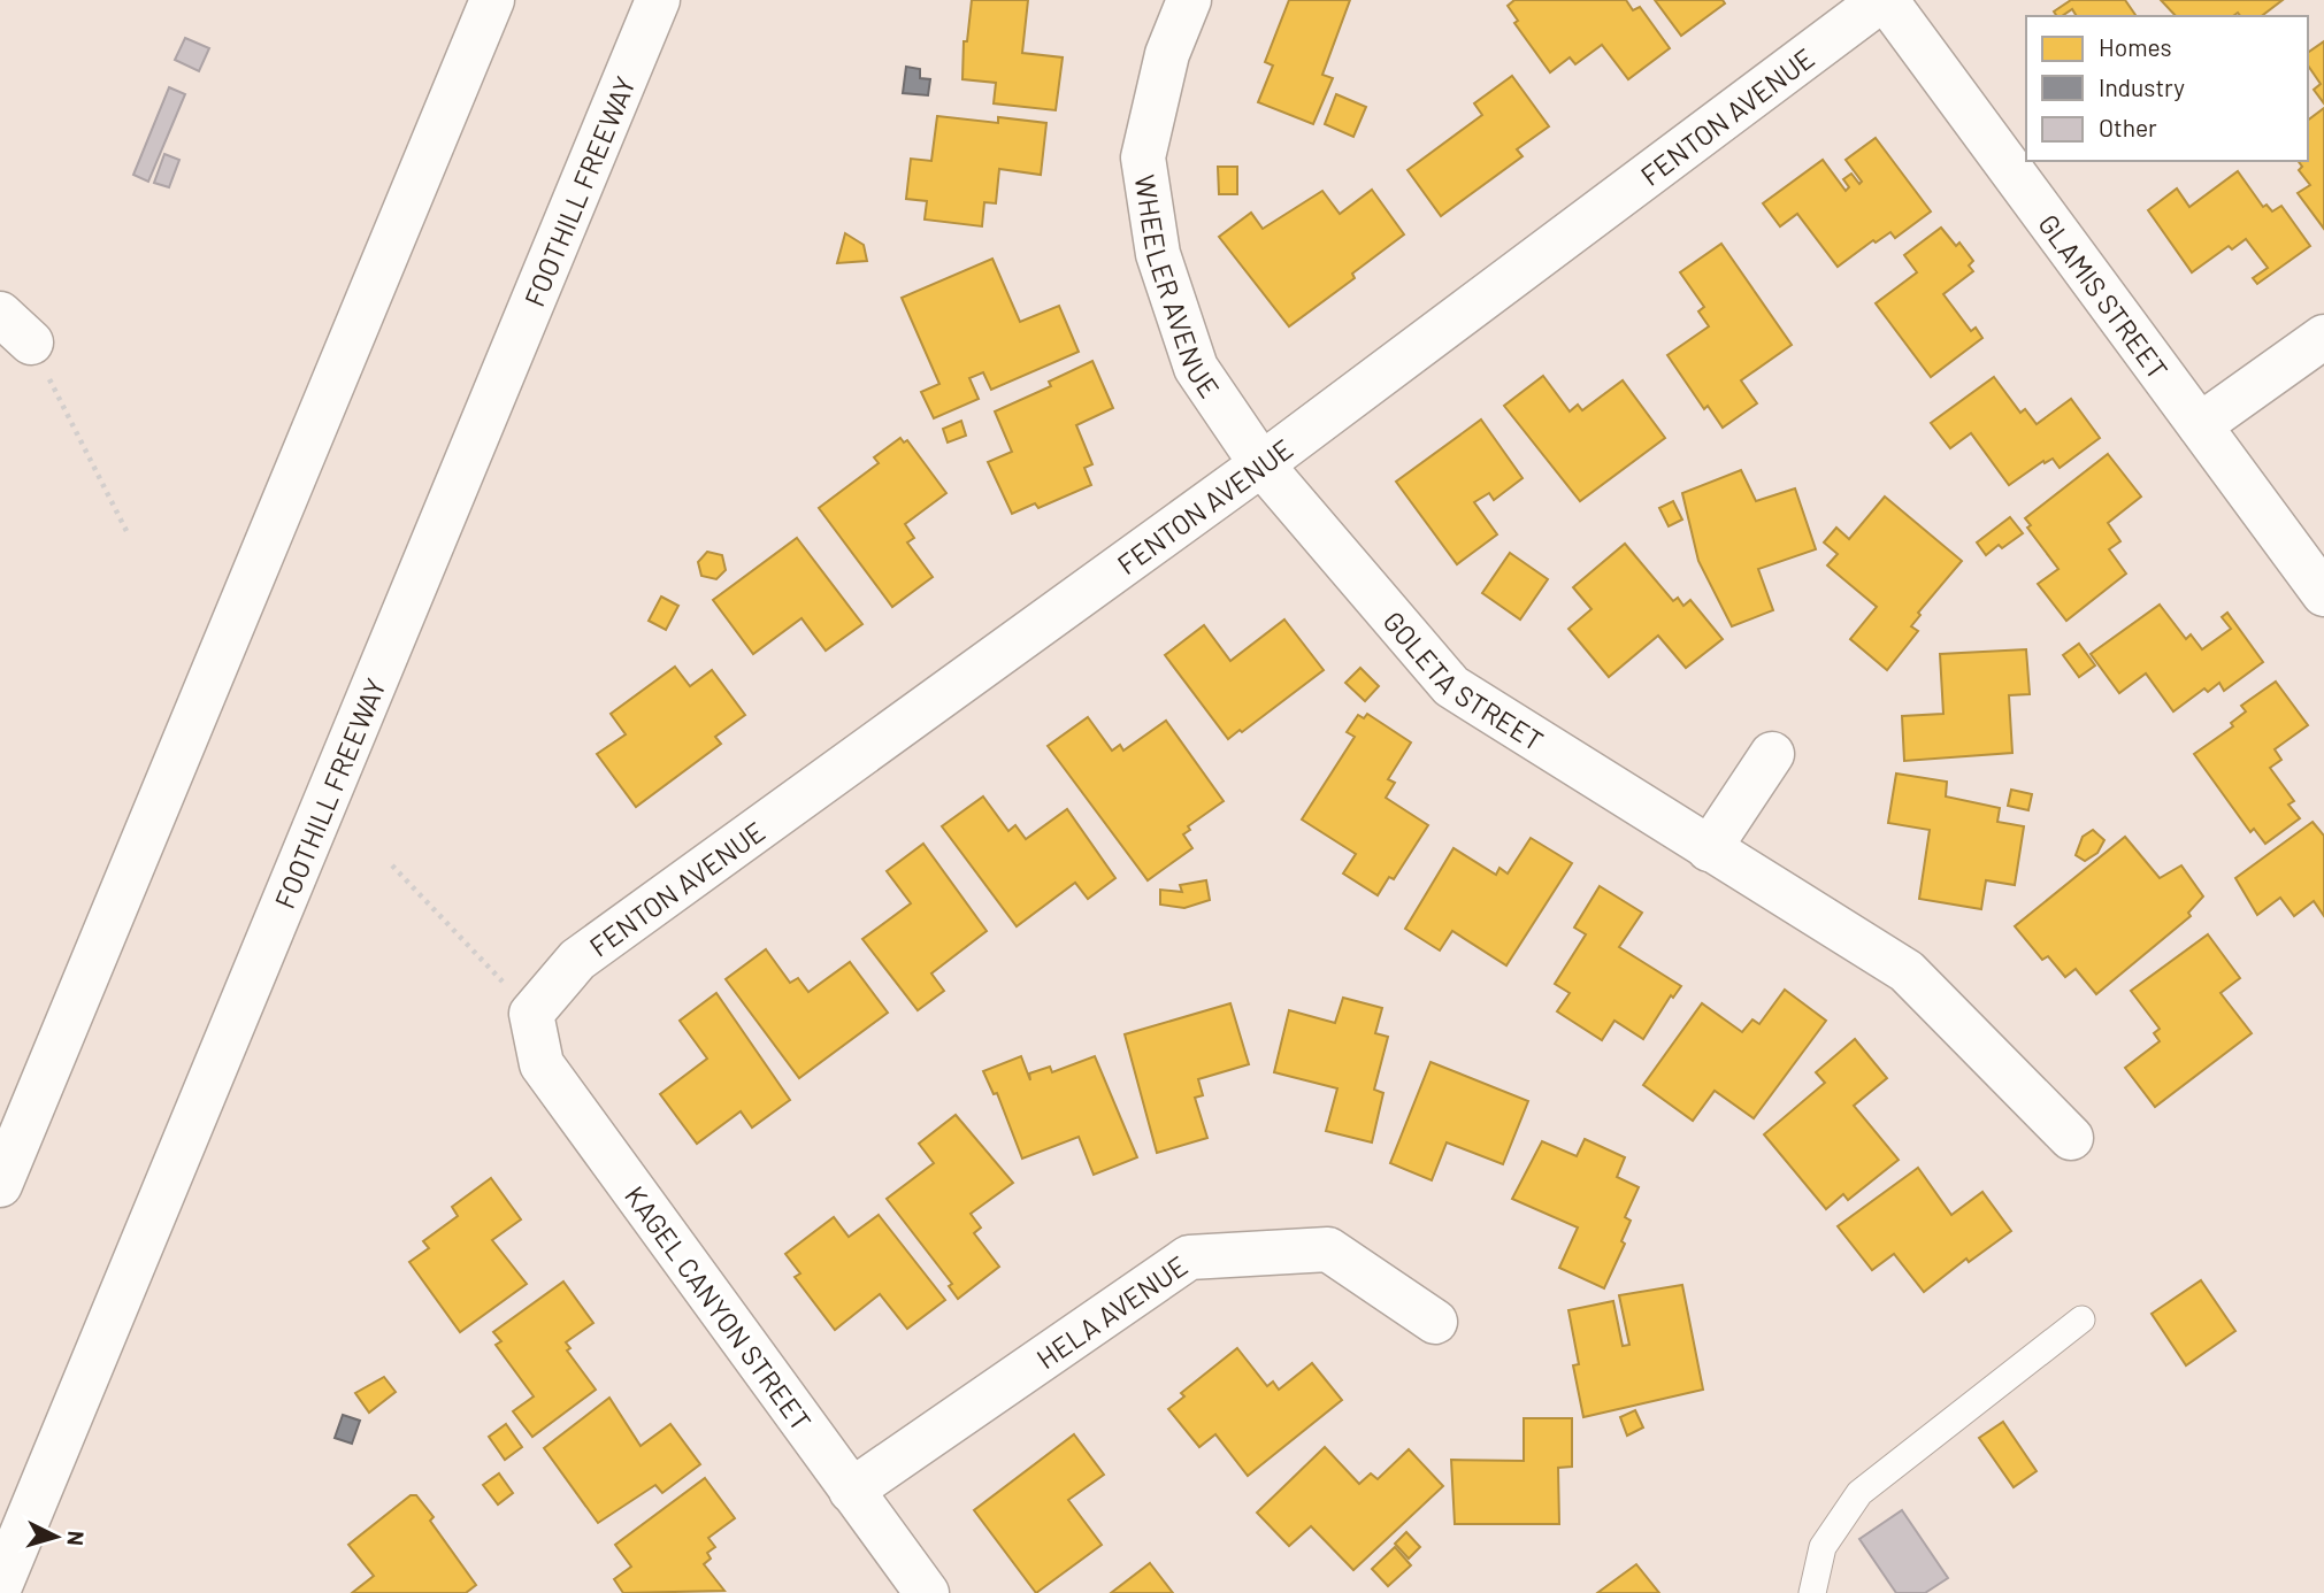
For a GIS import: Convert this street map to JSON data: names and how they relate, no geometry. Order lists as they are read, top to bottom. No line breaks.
{"streets":{"main road":["FENTON AVENUE","FOOTHILL FREEWAY","WHEELER AVENUE","GLAMIS STREET","GOLETA STREET","KAGEL CANYON STREET","HELA AVENUE"]},"crossings":[["FENTON AVENUE","WHEELER AVENUE"],["FENTON AVENUE","GLAMIS STREET"],["FENTON AVENUE","GOLETA STREET"],["FENTON AVENUE","KAGEL CANYON STREET"],["WHEELER AVENUE","GOLETA STREET"],["KAGEL CANYON STREET","HELA AVENUE"]],"legend":["Homes","Industry","Other"],"north":"right"}
